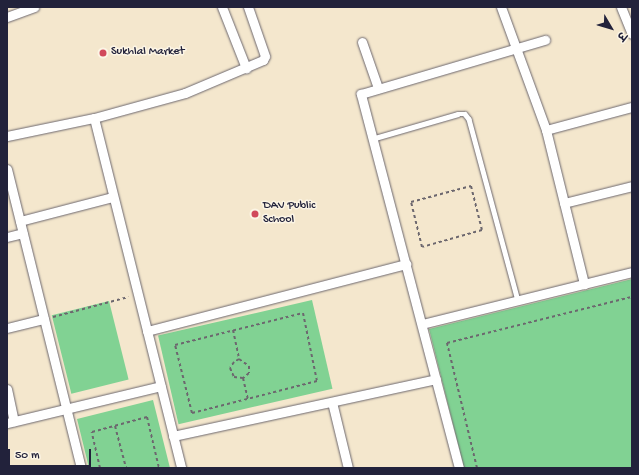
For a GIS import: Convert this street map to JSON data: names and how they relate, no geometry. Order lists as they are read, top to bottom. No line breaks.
{"places":["Sukhlal Market","DAV Public School"],"scale_bar":"50 m","north":"bottom right"}
